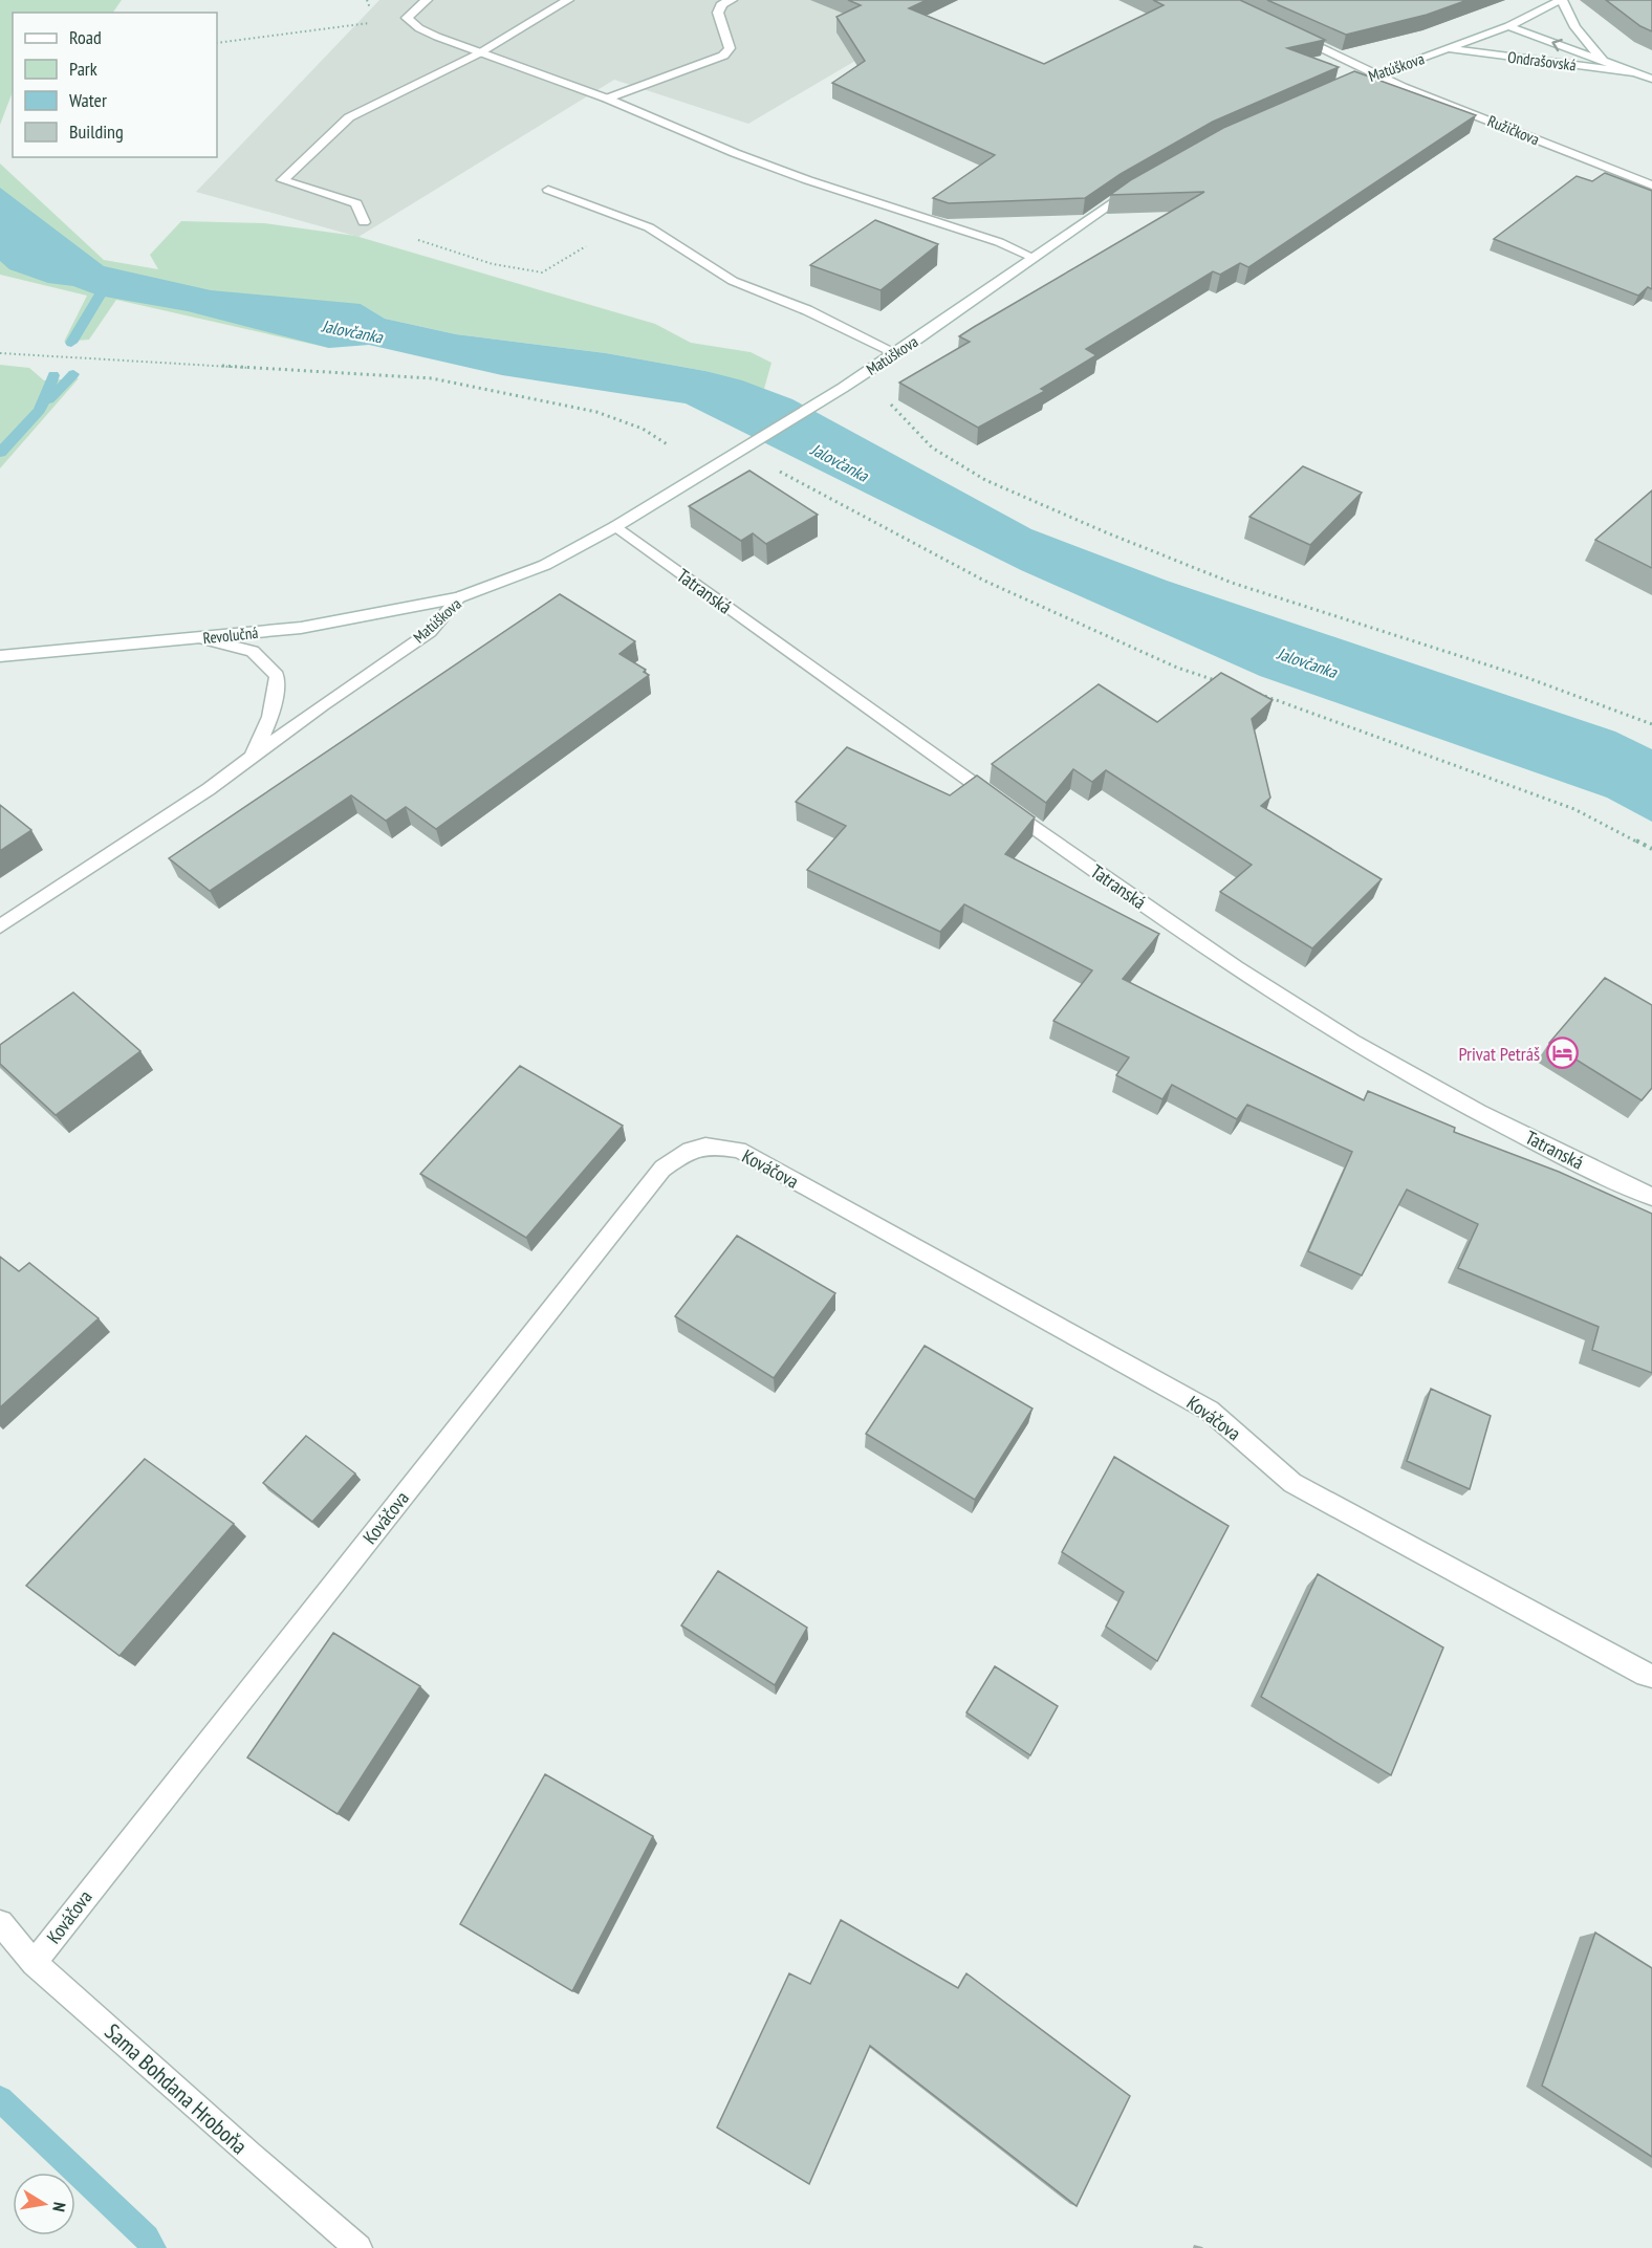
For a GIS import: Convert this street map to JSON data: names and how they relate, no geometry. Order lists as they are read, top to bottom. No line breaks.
{"streets":{"street":["Ondrašovská","Matúškova","Ružičkova","Tatranská","Revolučná","Kováčova","Sama Bohdana Hroboňa"]},"crossings":[["Ondrašovská","Matúškova"],["Matúškova","Ružičkova"],["Matúškova","Tatranská"],["Matúškova","Revolučná"],["Kováčova","Sama Bohdana Hroboňa"]],"water":["Jalovčanka"],"places":{"hotel":["Privat Petráš"]},"legend":["Road","Park","Water","Building"],"north":"right"}
